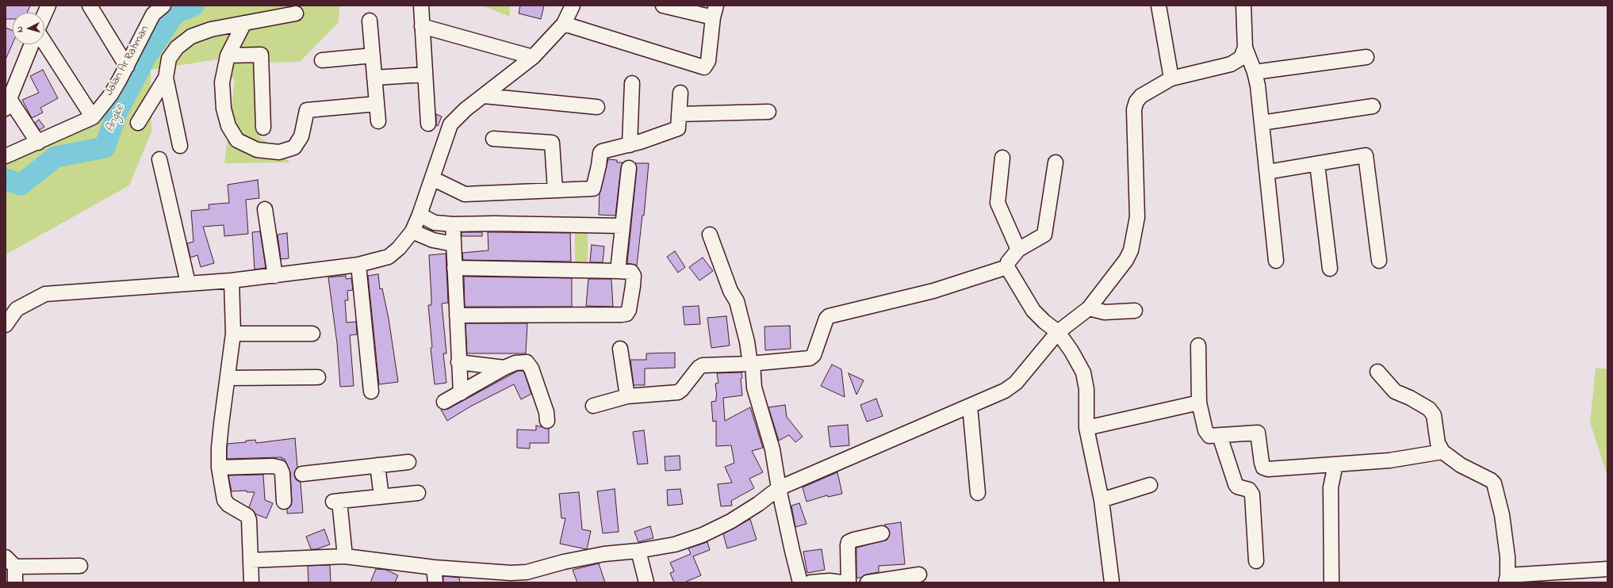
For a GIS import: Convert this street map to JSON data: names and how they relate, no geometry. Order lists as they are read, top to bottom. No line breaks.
{"streets":{"street":["Jalan Ar Rahman"]},"water":["Angke"],"north":"left"}
